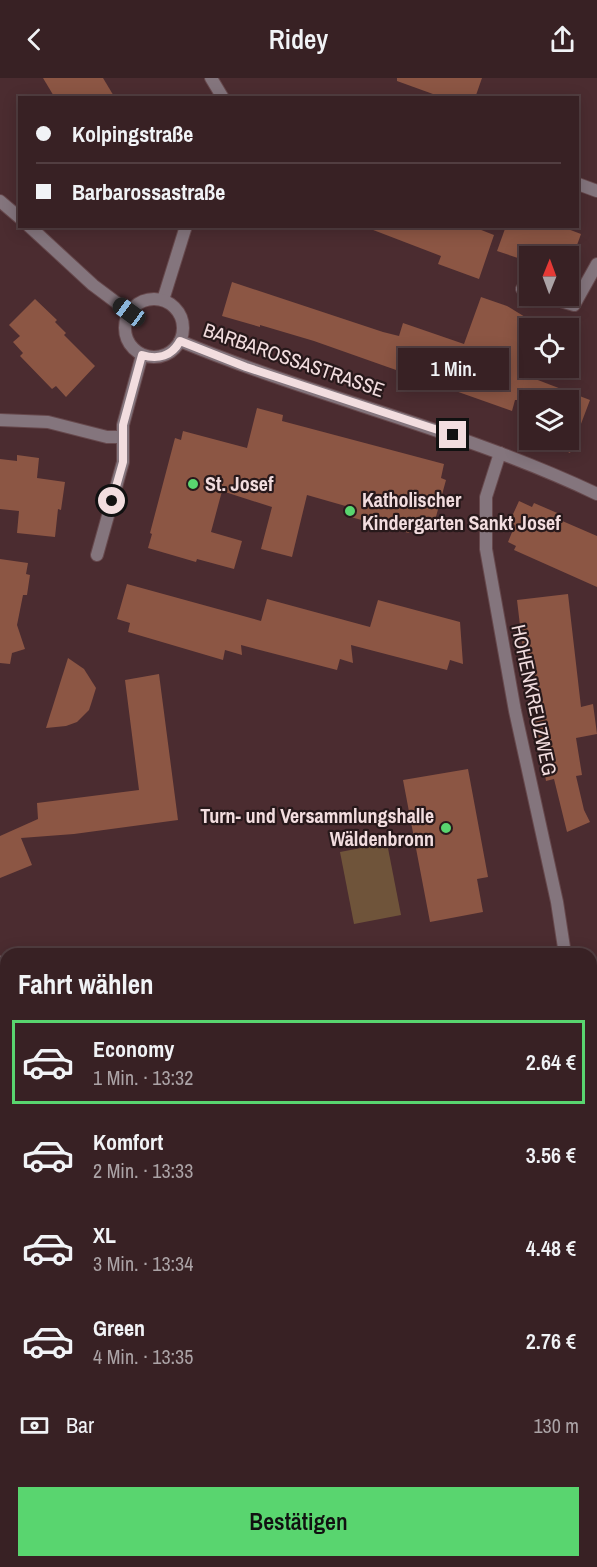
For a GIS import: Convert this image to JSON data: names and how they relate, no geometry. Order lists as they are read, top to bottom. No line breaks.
{"streets":{"street":["BARBAROSSASTRASSE","HOHENKREUZWEG"]},"crossings":[["BARBAROSSASTRASSE","HOHENKREUZWEG"]],"places":["St. Josef","Katholischer Kindergarten Sankt Josef","Turn- und Versammlungshalle Wäldenbronn"],"north":"top","page":{"header":"Ridey","banner":["Kolpingstraße","Barbarossastraße"],"bubble":"1 Min.","heading":"Fahrt wählen","list":[{"name":"Economy","note":"1 Min. · 13:32","value":"2.64 €"},{"name":"Komfort","note":"2 Min. · 13:33","value":"3.56 €"},{"name":"XL","note":"3 Min. · 13:34","value":"4.48 €"},{"name":"Green","note":"4 Min. · 13:35","value":"2.76 €"}],"pay":["Bar","130 m"],"buttons":"Bestätigen"}}
